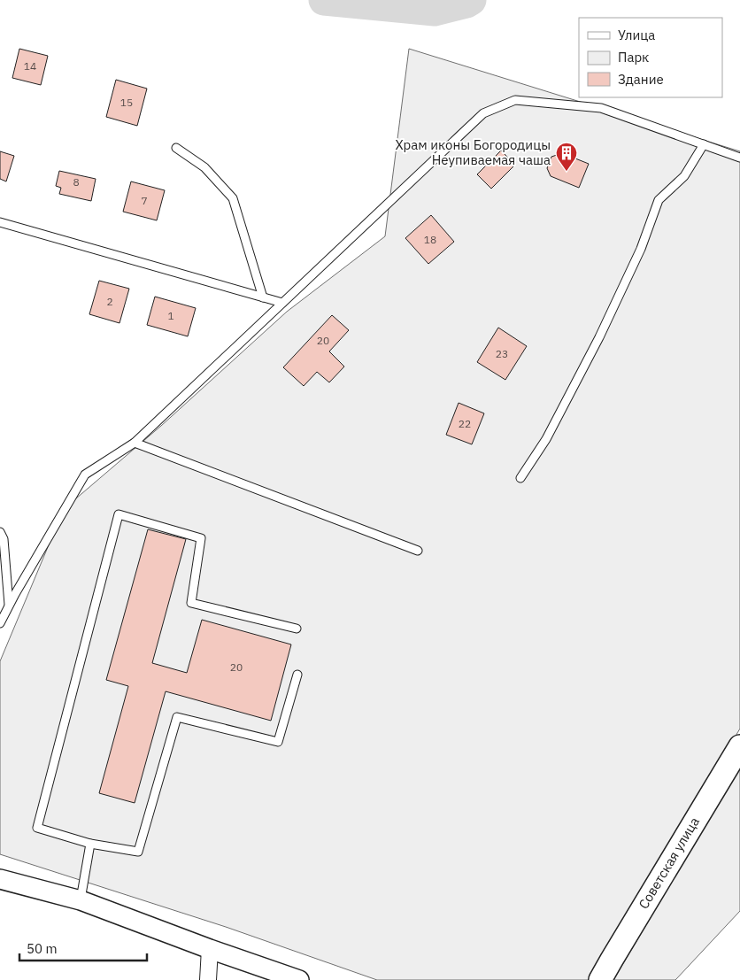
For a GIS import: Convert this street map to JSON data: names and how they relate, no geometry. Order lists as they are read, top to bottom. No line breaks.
{"streets":{"main road":["Советская улица"]},"places":{"building":["Храм иконы Богородицы Неупиваемая чаша"]},"house_numbers":["14","15","8","7","18","2","1","20","23","22","20"],"legend":["Улица","Парк","Здание"],"scale_bar":"50 m"}
